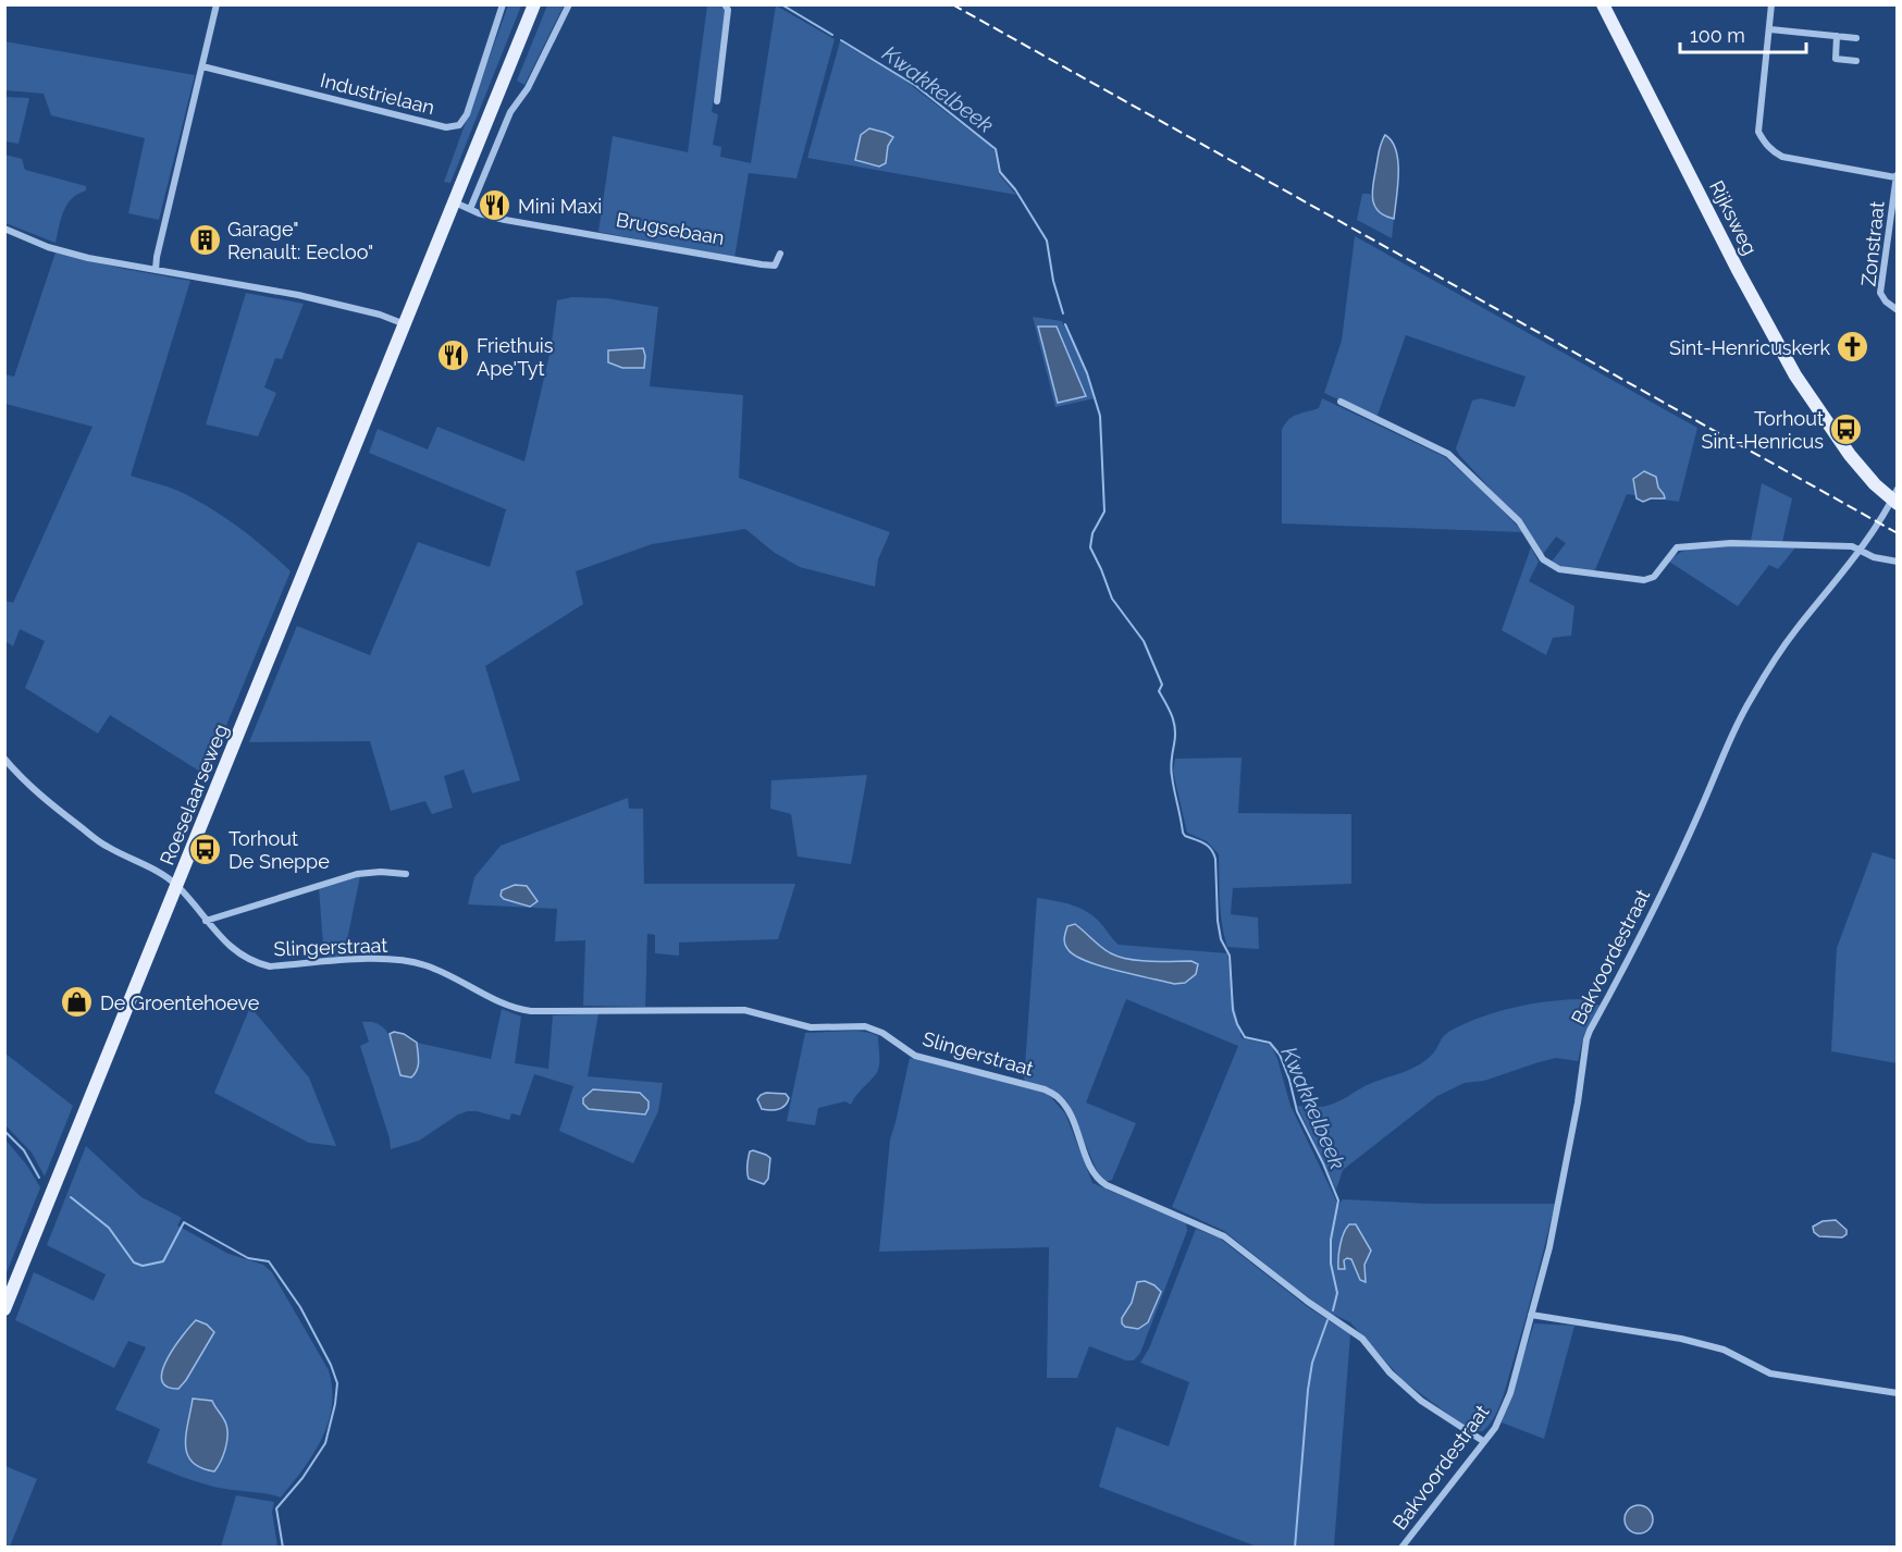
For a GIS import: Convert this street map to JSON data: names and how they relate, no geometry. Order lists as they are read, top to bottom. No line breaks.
{"streets":{"main road":["Rijksweg","Roeselaarseweg"],"street":["Industrielaan","Brugsebaan","Zonstraat","Slingerstraat","Bakvoordestraat"]},"crossings":[["Rijksweg","Bakvoordestraat"],["Brugsebaan","Roeselaarseweg"],["Roeselaarseweg","Slingerstraat"],["Slingerstraat","Bakvoordestraat"]],"water":["Kwakkelbeek"],"places":{"restaurant":["Mini Maxi","Friethuis Ape'Tyt"],"building":["Garage\" Renault: Eecloo\""],"church":["Sint-Henricuskerk"],"bus stop":["Torhout Sint-Henricus","Torhout De Sneppe"],"shop":["De Groentehoeve"]},"scale_bar":"100 m"}
